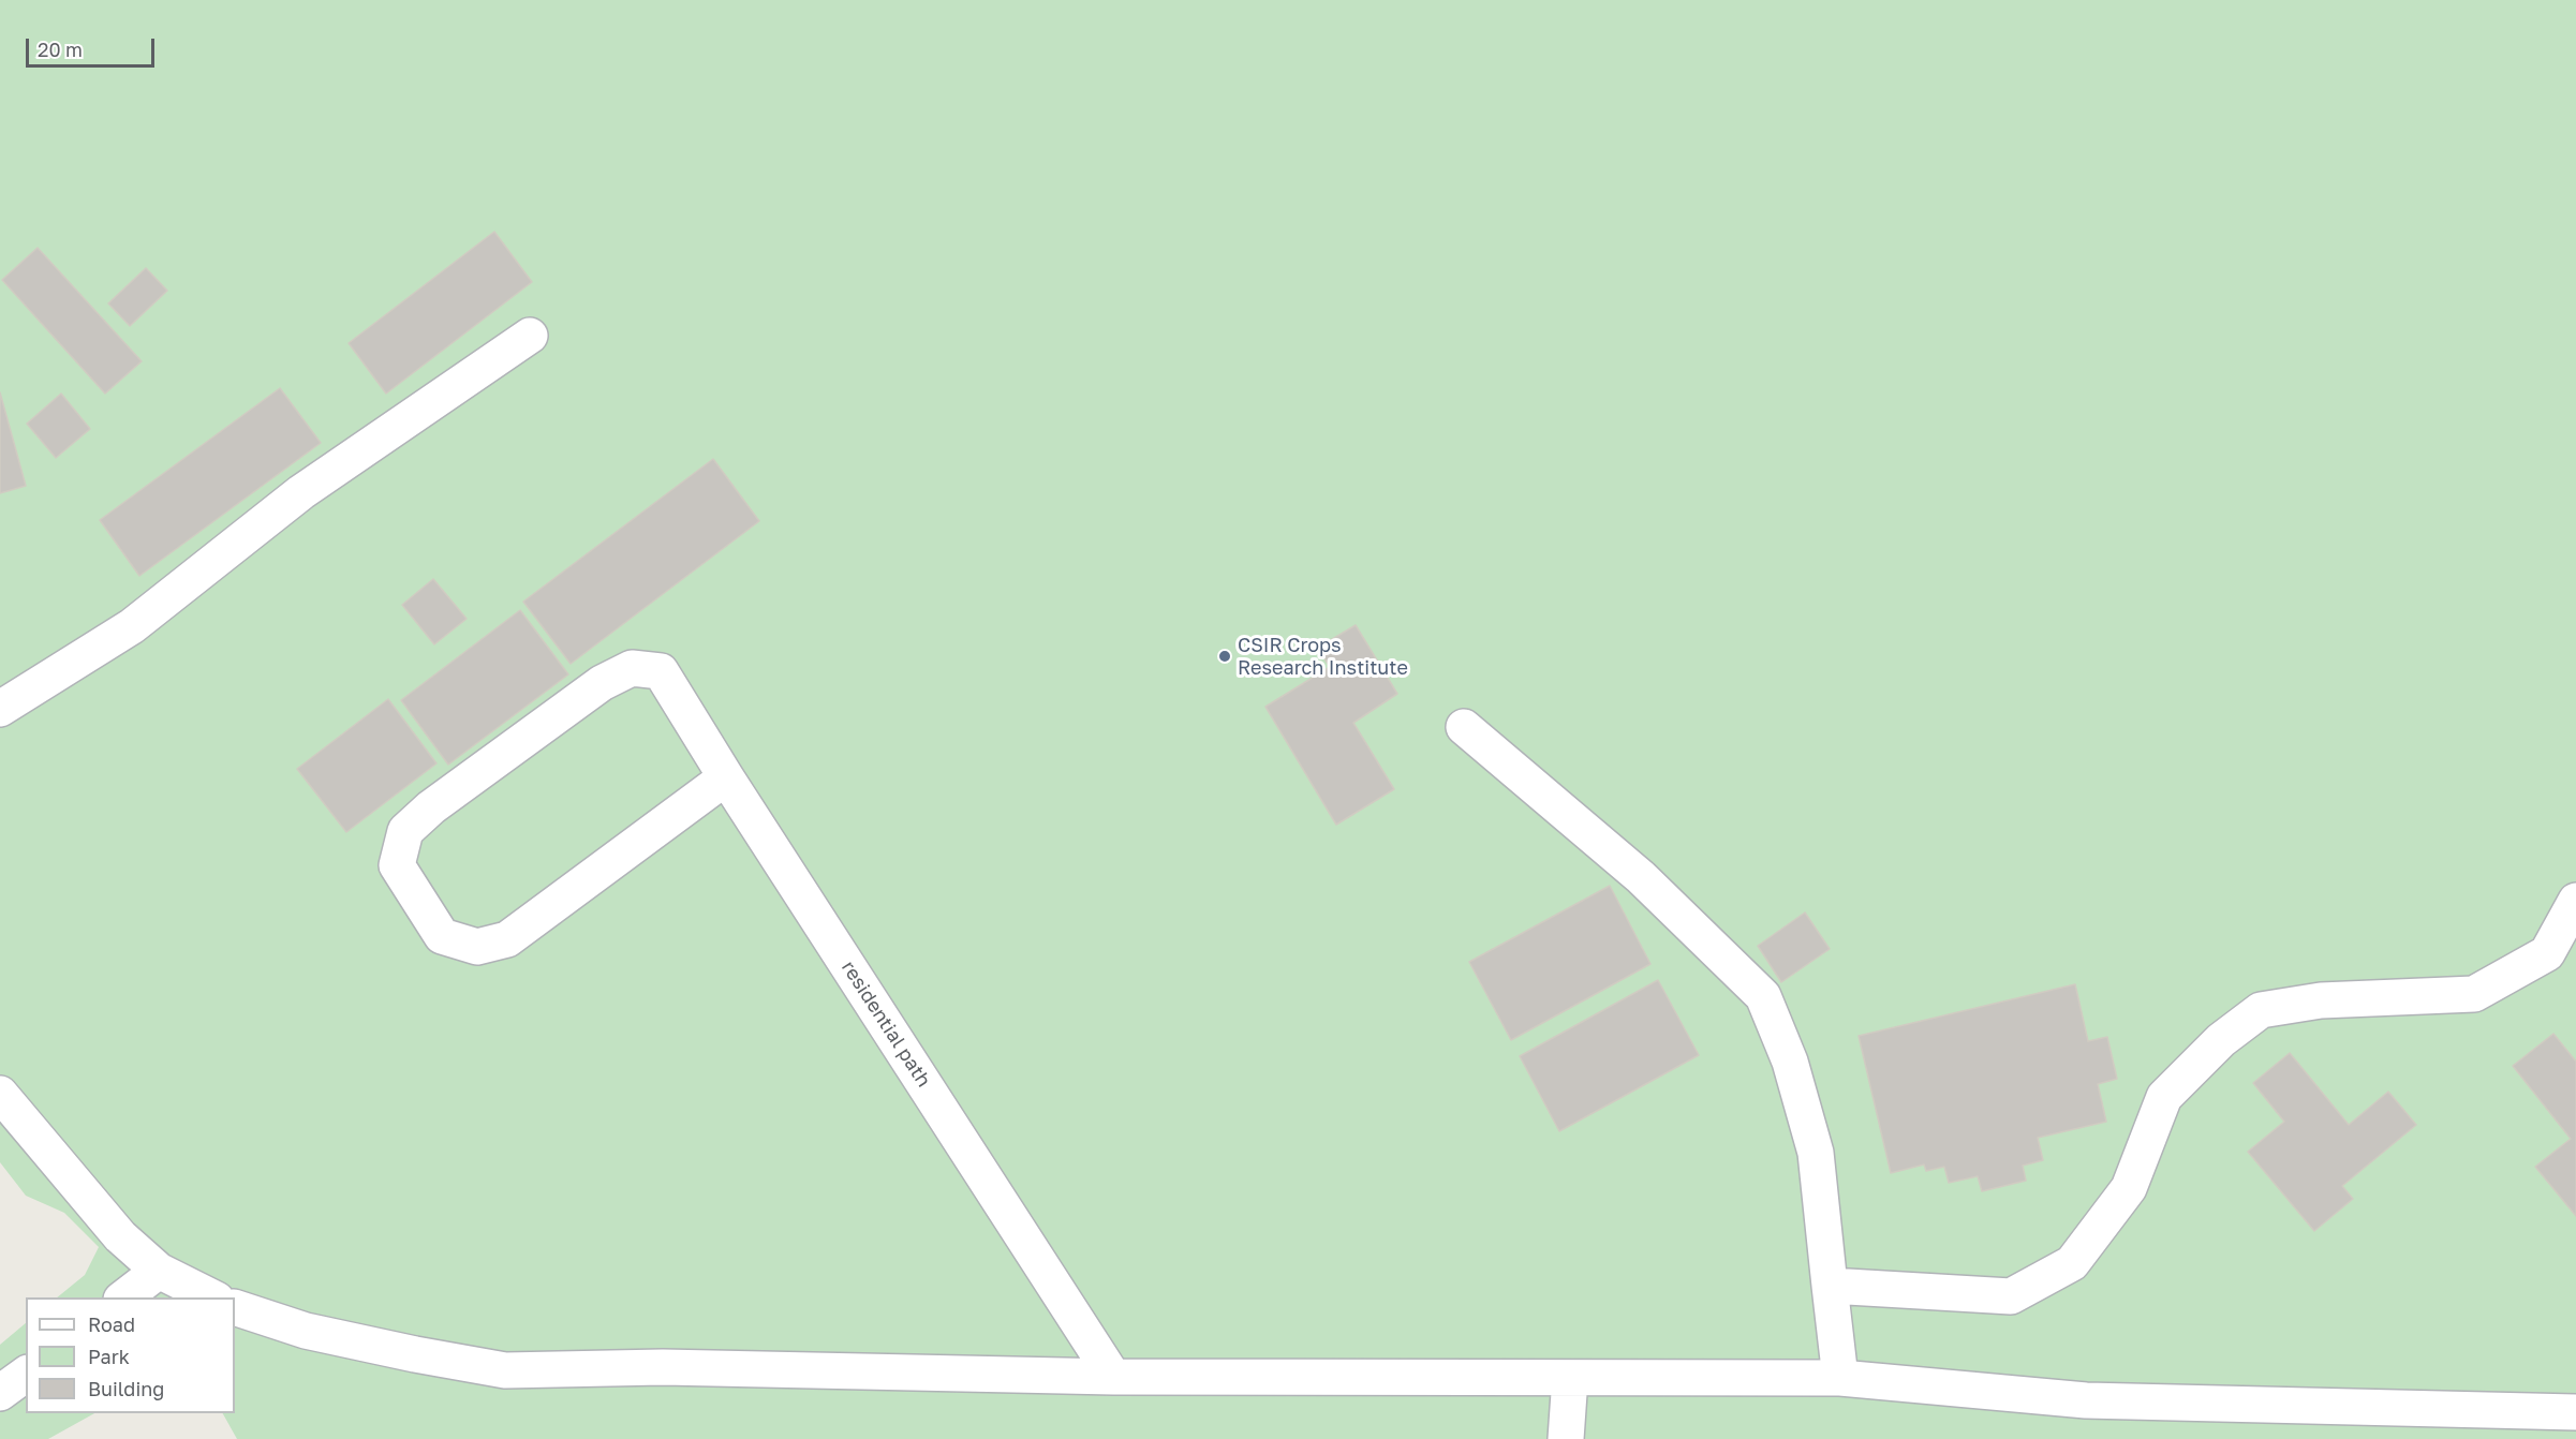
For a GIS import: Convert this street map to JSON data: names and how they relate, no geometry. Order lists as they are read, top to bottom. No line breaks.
{"streets":{"street":["residential path"]},"places":["CSIR Crops Research Institute"],"legend":["Road","Park","Building"],"scale_bar":"20 m"}
